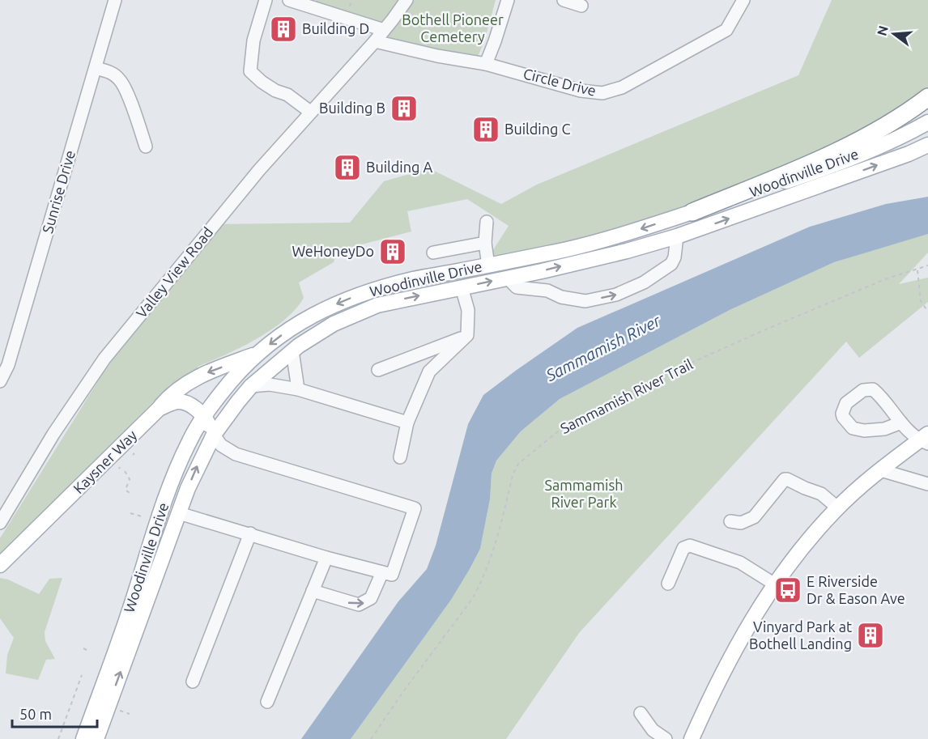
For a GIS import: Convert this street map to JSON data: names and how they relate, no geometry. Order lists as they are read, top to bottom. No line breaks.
{"streets":{"main road":["Woodinville Drive","Kaysner Way"],"street":["Circle Drive","Sunrise Drive","Valley View Road"],"path":["Sammamish River Trail"]},"crossings":[["Circle Drive","Valley View Road"],["Woodinville Drive","Kaysner Way"]],"water":["Sammamish River"],"parks":["Bothell Pioneer Cemetery","Sammamish River Park"],"places":{"building":["Building D","Building B","Building C","Building A","WeHoneyDo","Vinyard Park at Bothell Landing"],"bus stop":["E Riverside Dr & Eason Ave"]},"scale_bar":"50 m","north":"left"}
